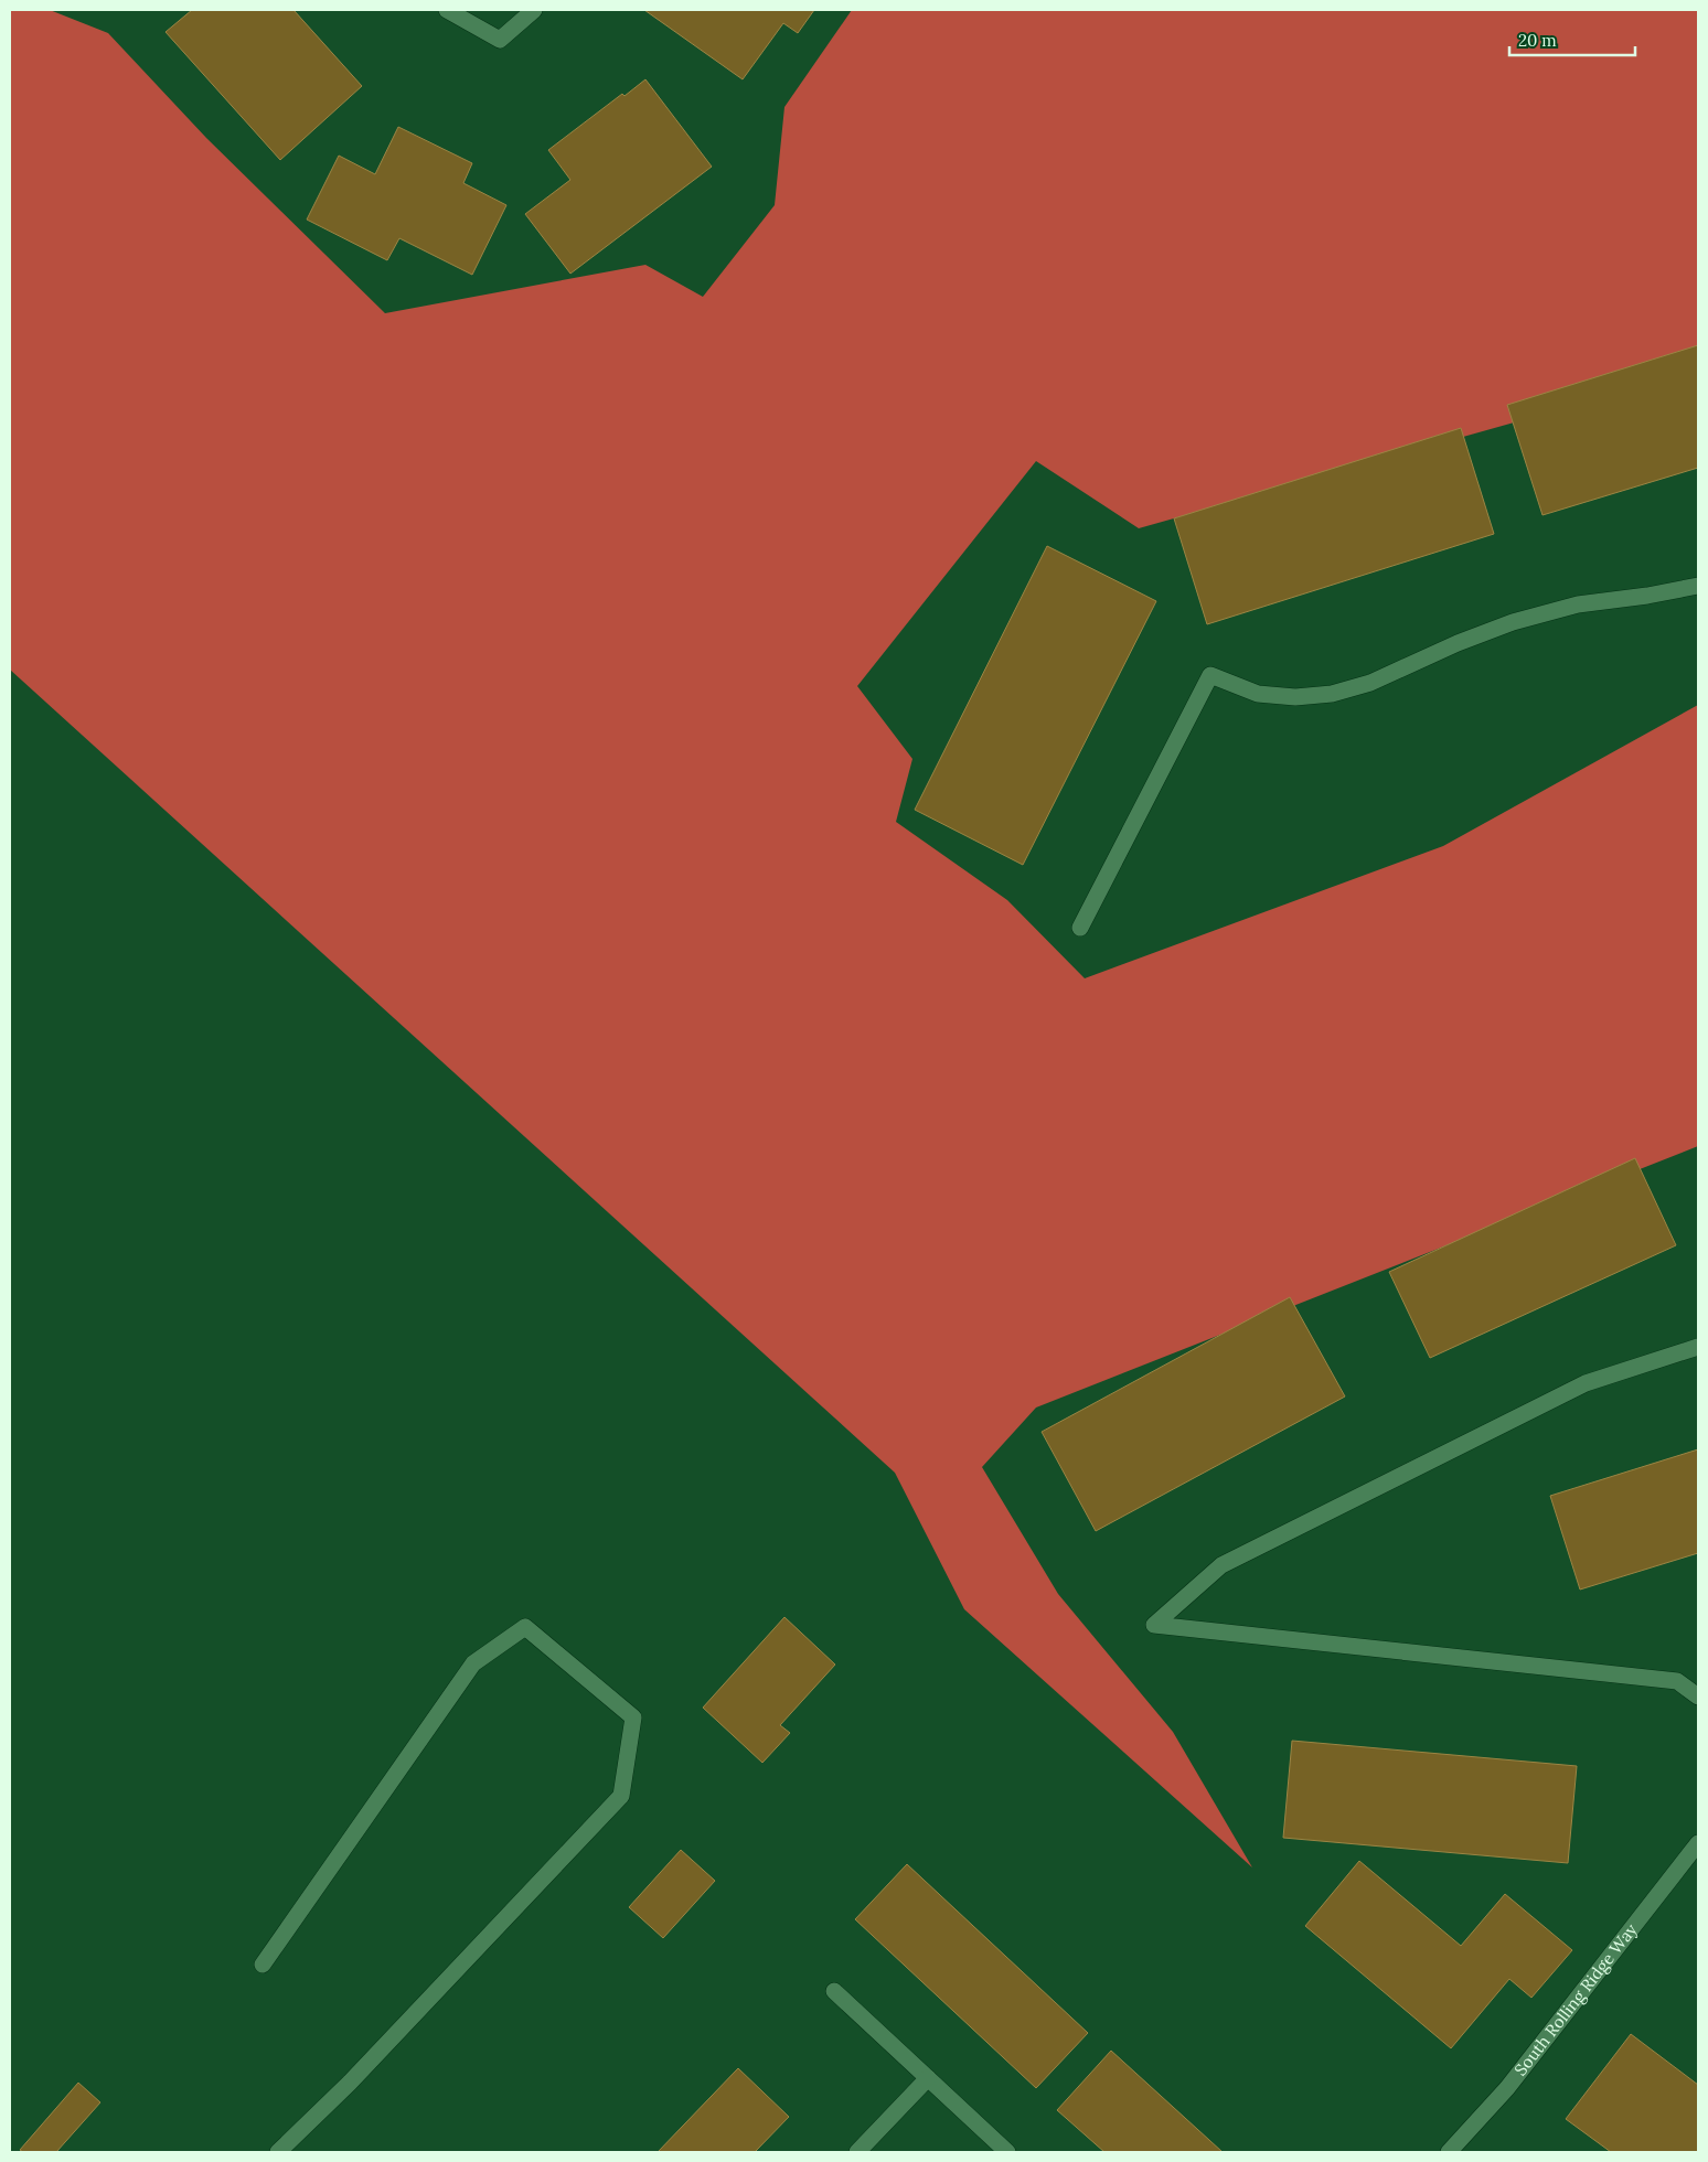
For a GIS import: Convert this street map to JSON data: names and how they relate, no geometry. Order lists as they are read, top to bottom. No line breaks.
{"streets":{"street":["South Rolling Ridge Way"]},"scale_bar":"20 m"}
